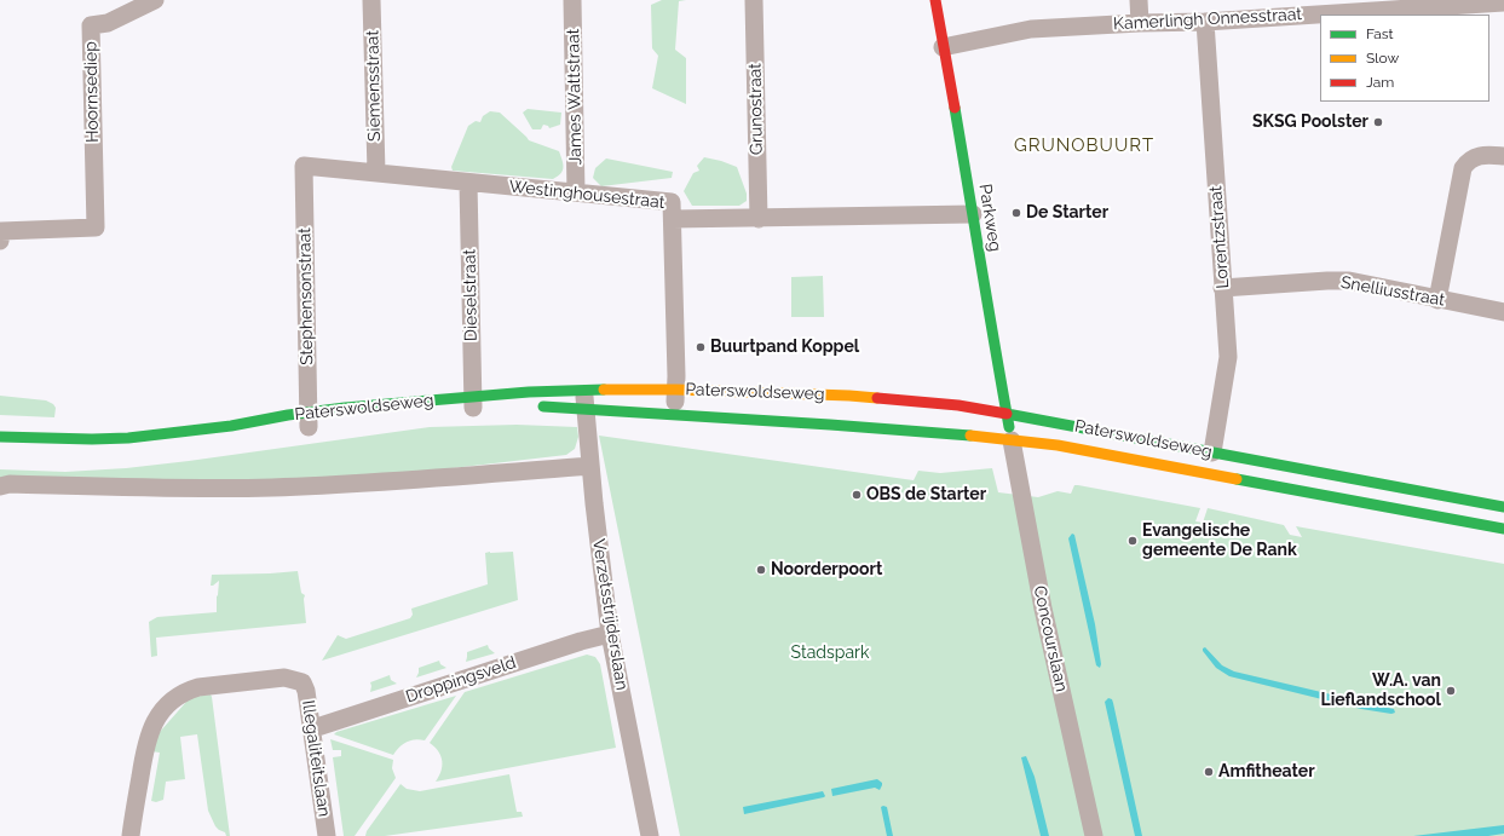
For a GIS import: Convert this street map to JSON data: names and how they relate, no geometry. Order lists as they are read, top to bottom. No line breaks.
{"streets":{"main road":["Parkweg","Paterswoldseweg"],"street":["Kamerlingh Onnesstraat","Siemensstraat","Hoornsediep","James Wattstraat","Grunostraat","Westinghousestraat","Lorentzstraat","Snelliusstraat","Dieselstraat","Stephensonstraat","Verzetsstrijderslaan","Concourslaan","Droppingsveld","Illegaliteitslaan"]},"crossings":[["Kamerlingh Onnesstraat","Parkweg"],["Kamerlingh Onnesstraat","Lorentzstraat"],["Siemensstraat","Westinghousestraat"],["James Wattstraat","Westinghousestraat"],["Grunostraat","Westinghousestraat"],["Westinghousestraat","Parkweg"],["Westinghousestraat","Dieselstraat"],["Westinghousestraat","Stephensonstraat"],["Parkweg","Paterswoldseweg"],["Parkweg","Concourslaan"],["Lorentzstraat","Snelliusstraat"],["Lorentzstraat","Paterswoldseweg"],["Dieselstraat","Paterswoldseweg"],["Stephensonstraat","Paterswoldseweg"],["Paterswoldseweg","Verzetsstrijderslaan"],["Paterswoldseweg","Concourslaan"],["Verzetsstrijderslaan","Droppingsveld"],["Droppingsveld","Illegaliteitslaan"]],"districts":["GRUNOBUURT"],"parks":["Stadspark"],"places":["SKSG Poolster","De Starter","Buurtpand Koppel","OBS de Starter","Evangelische gemeente De Rank","Noorderpoort","W.A. van Lieflandschool","Amfitheater"],"legend":["Fast","Slow","Jam"]}
